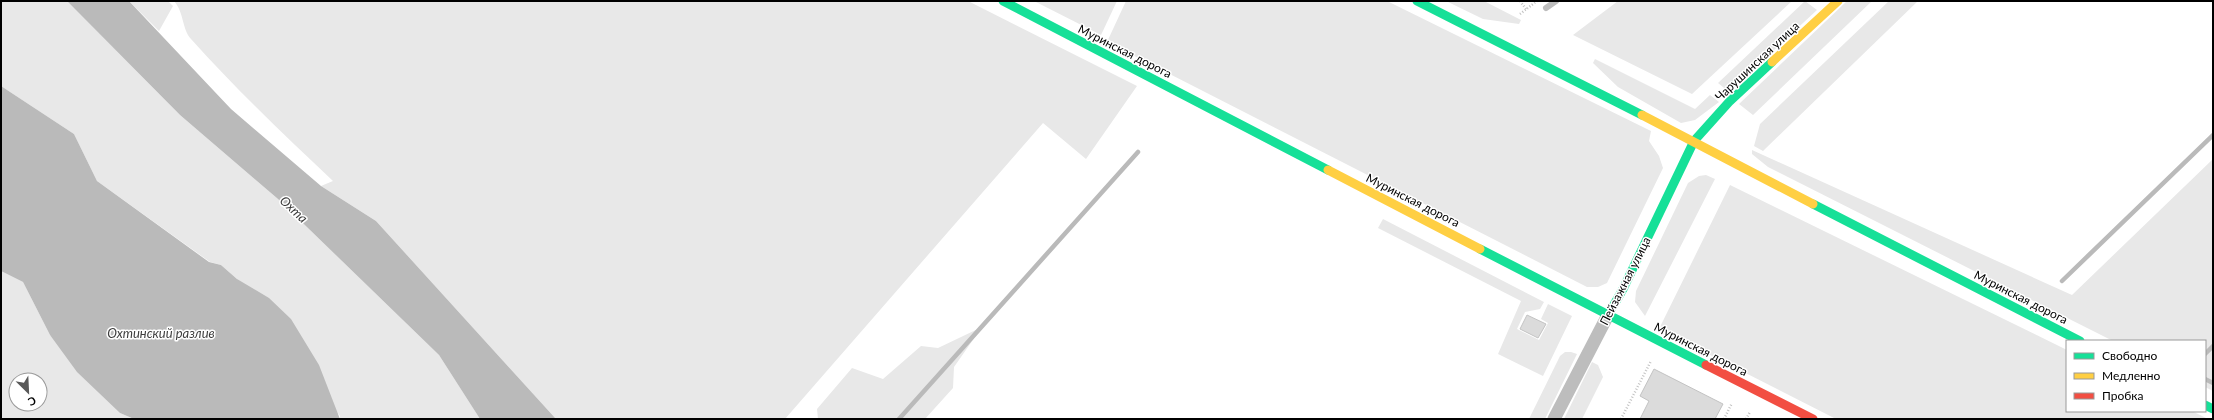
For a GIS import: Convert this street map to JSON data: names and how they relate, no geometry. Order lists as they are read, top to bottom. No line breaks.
{"streets":{"street":["Муринская дорога","Чарушинская улица","Пейзажная улица"]},"crossings":[["Муринская дорога","Чарушинская улица"],["Муринская дорога","Пейзажная улица"],["Чарушинская улица","Пейзажная улица"]],"water":["Охта","Охтинский разлив"],"legend":["Свободно","Медленно","Пробка"],"north":"bottom right"}
